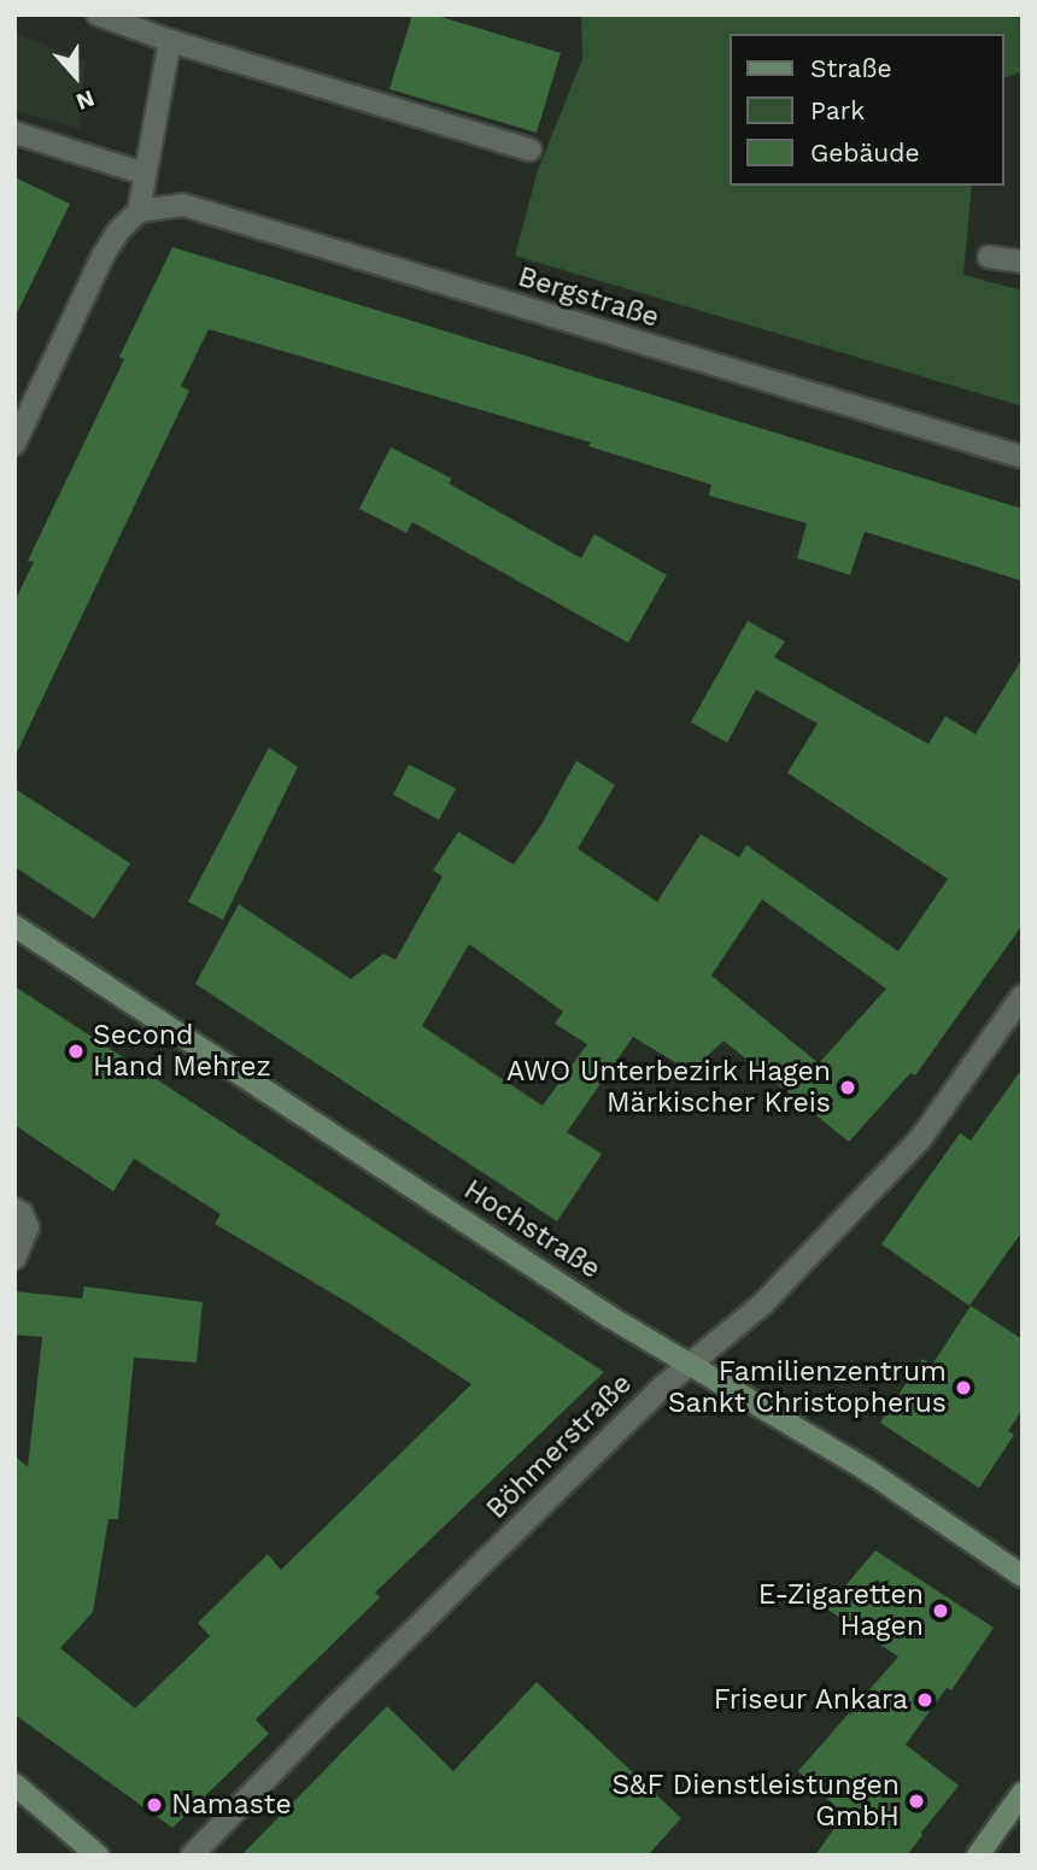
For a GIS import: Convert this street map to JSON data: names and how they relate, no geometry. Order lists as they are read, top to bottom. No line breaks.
{"streets":{"street":["Bergstraße","Hochstraße","Böhmerstraße"]},"crossings":[["Hochstraße","Böhmerstraße"]],"places":["Second Hand Mehrez","AWO Unterbezirk Hagen Märkischer Kreis","Familienzentrum Sankt Christopherus","E-Zigaretten Hagen","Friseur Ankara","S&F Dienstleistungen GmbH","Namaste"],"legend":["Straße","Park","Gebäude"],"north":"bottom"}
